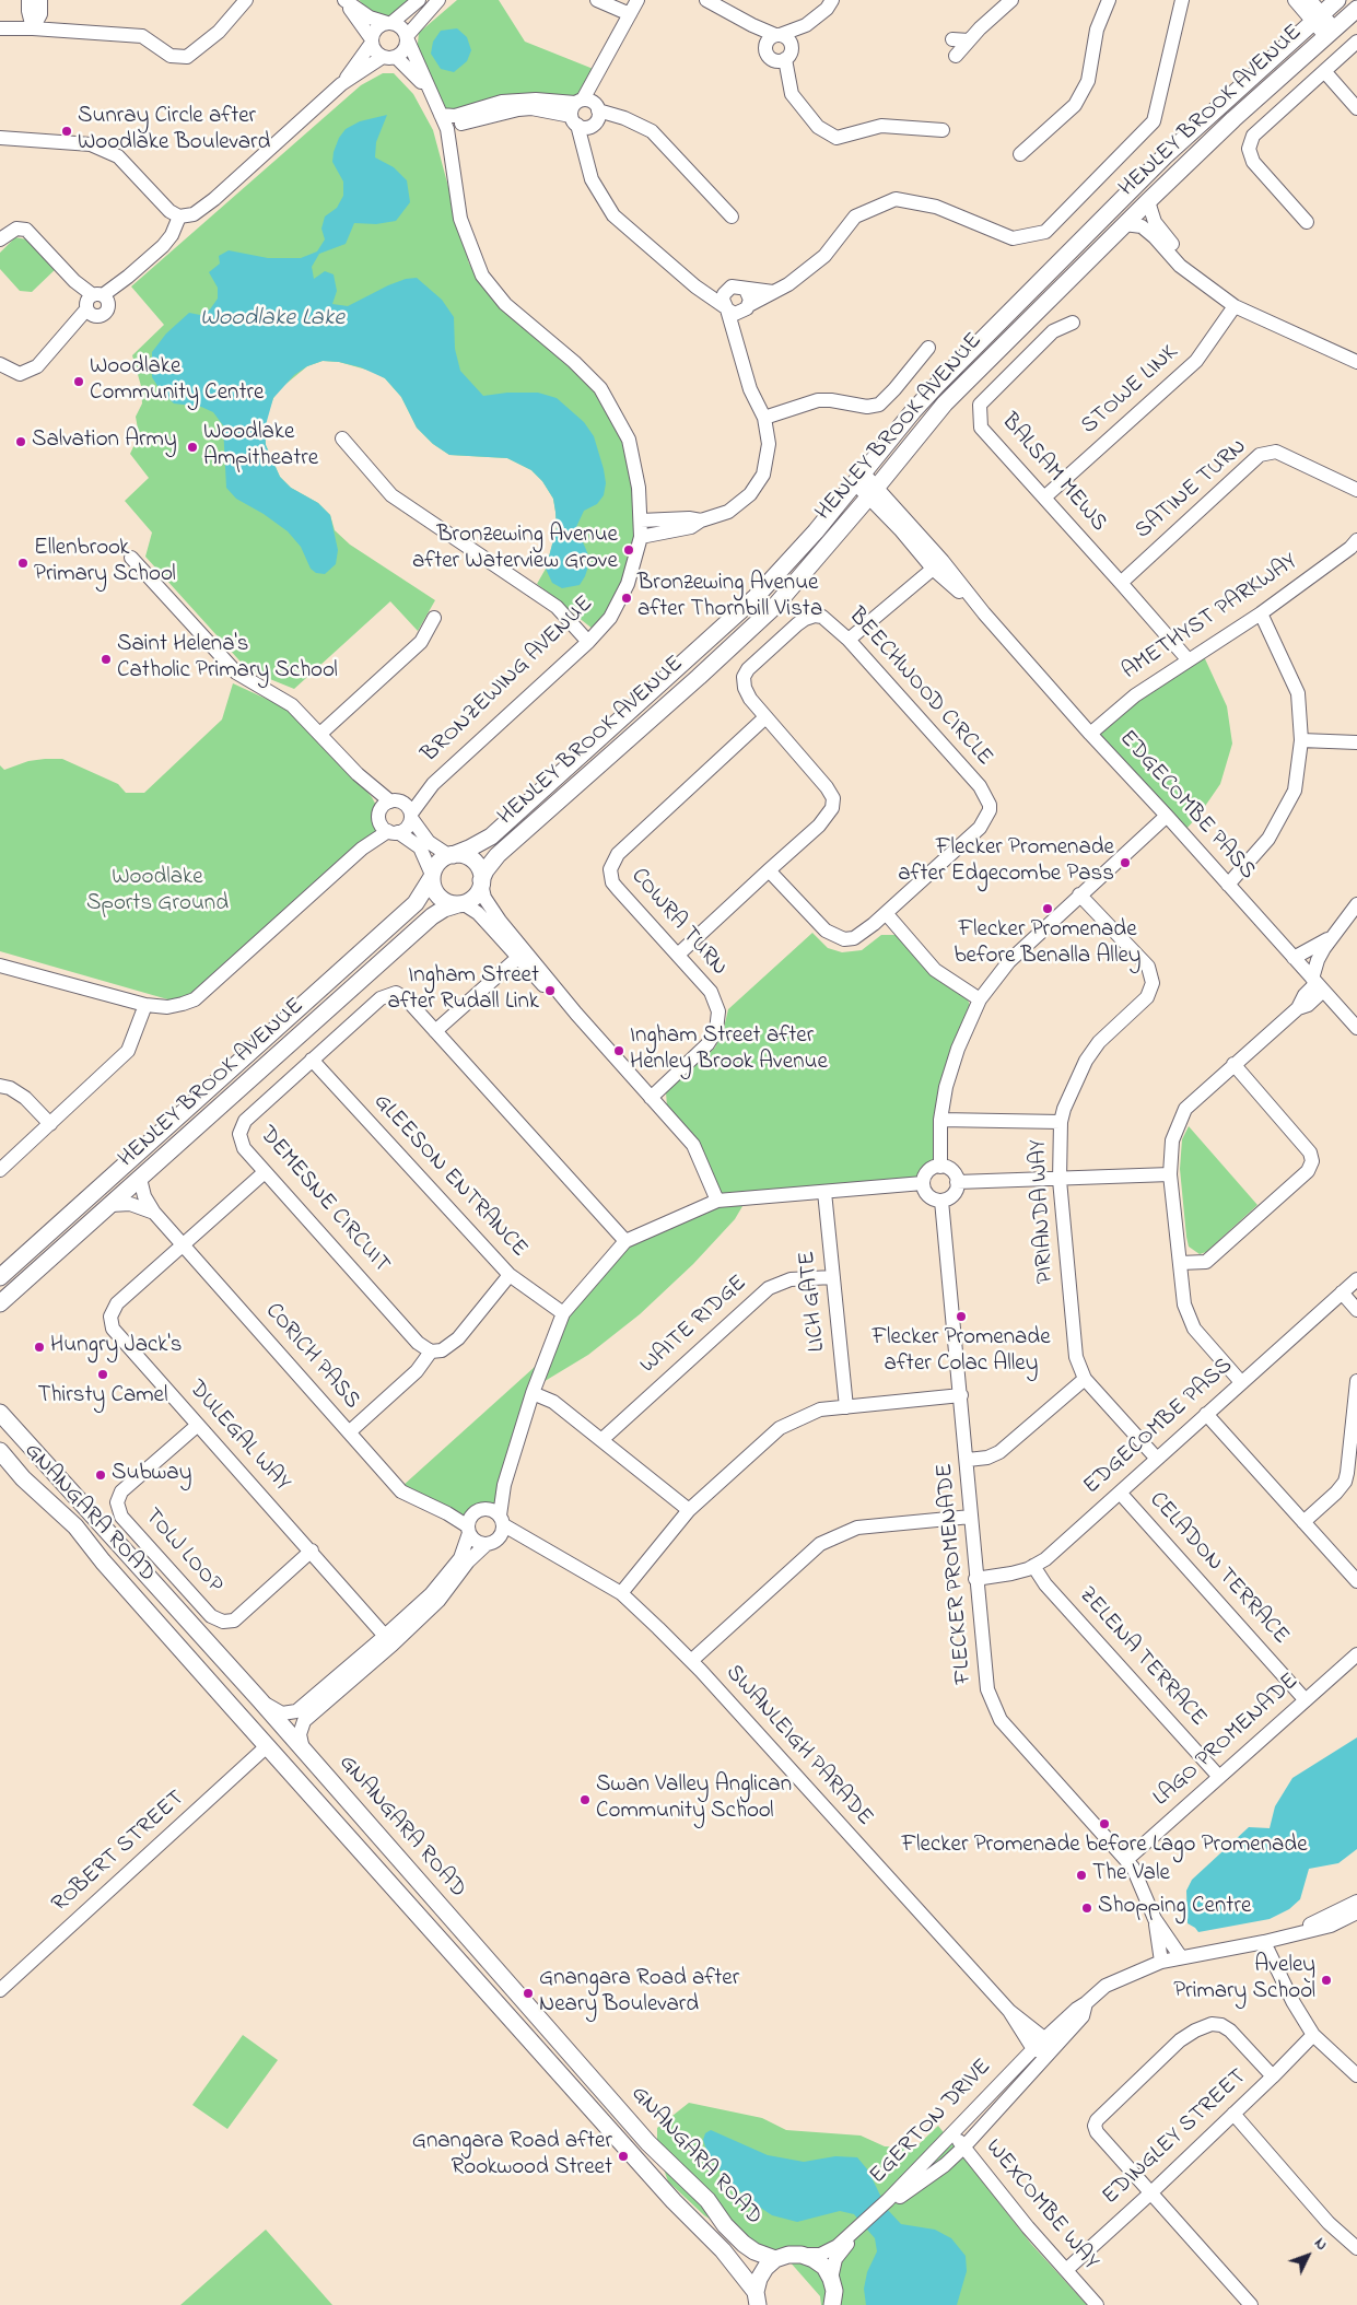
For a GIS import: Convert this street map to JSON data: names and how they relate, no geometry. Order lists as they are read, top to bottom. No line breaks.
{"streets":{"main road":["HENLEY BROOK AVENUE","GNANGARA ROAD"],"street":["STOWE LINK","BALSAM MEWS","SATINE TURN","AMETHYST PARKWAY","BRONZEWING AVENUE","BEECHWOOD CIRCLE","EDGECOMBE PASS","COWRA TURN","GLEESON ENTRANCE","DEMESNE CIRCUIT","PIRIANDA WAY","LICH GATE","WAITE RIDGE","CORICH PASS","DULEGAL WAY","TOLJ LOOP","CELADON TERRACE","FLECKER PROMENADE","ZELENA TERRACE","LAGO PROMENADE","SWANLEIGH PARADE","ROBERT STREET","EGERTON DRIVE","EDINGLEY STREET","WEXCOMBE WAY"]},"crossings":[["HENLEY BROOK AVENUE","EDGECOMBE PASS"],["HENLEY BROOK AVENUE","CORICH PASS"],["STOWE LINK","BALSAM MEWS"],["BALSAM MEWS","SATINE TURN"],["BALSAM MEWS","AMETHYST PARKWAY"],["AMETHYST PARKWAY","EDGECOMBE PASS"],["BEECHWOOD CIRCLE","COWRA TURN"],["EDGECOMBE PASS","PIRIANDA WAY"],["EDGECOMBE PASS","CELADON TERRACE"],["EDGECOMBE PASS","FLECKER PROMENADE"],["EDGECOMBE PASS","ZELENA TERRACE"],["GLEESON ENTRANCE","DEMESNE CIRCUIT"],["DEMESNE CIRCUIT","DULEGAL WAY"],["LICH GATE","WAITE RIDGE"],["CORICH PASS","DULEGAL WAY"],["CORICH PASS","SWANLEIGH PARADE"],["DULEGAL WAY","TOLJ LOOP"],["GNANGARA ROAD","ROBERT STREET"],["CELADON TERRACE","LAGO PROMENADE"],["FLECKER PROMENADE","LAGO PROMENADE"],["FLECKER PROMENADE","EGERTON DRIVE"],["ZELENA TERRACE","LAGO PROMENADE"],["SWANLEIGH PARADE","EGERTON DRIVE"],["EGERTON DRIVE","WEXCOMBE WAY"],["EDINGLEY STREET","WEXCOMBE WAY"]],"water":["Woodlake Lake"],"parks":["Woodlake Sports Ground"],"places":["Sunray Circle after Woodlake Boulevard","Woodlake Community Centre","Salvation Army","Woodlake Ampitheatre","Bronzewing Avenue after Waterview Grove","Ellenbrook Primary School","Bronzewing Avenue after Thornbill Vista","Saint Helena's Catholic Primary School","Flecker Promenade after Edgecombe Pass","Flecker Promenade before Benalla Alley","Ingham Street after Rudall Link","Ingham Street after Henley Brook Avenue","Flecker Promenade after Colac Alley","Hungry Jack's","Thirsty Camel","Subway","Swan Valley Anglican Community School","Flecker Promenade before Lago Promenade","The Vale","Shopping Centre","Aveley Primary School","Gnangara Road after Neary Boulevard","Gnangara Road after Rookwood Street"],"north":"top right"}
